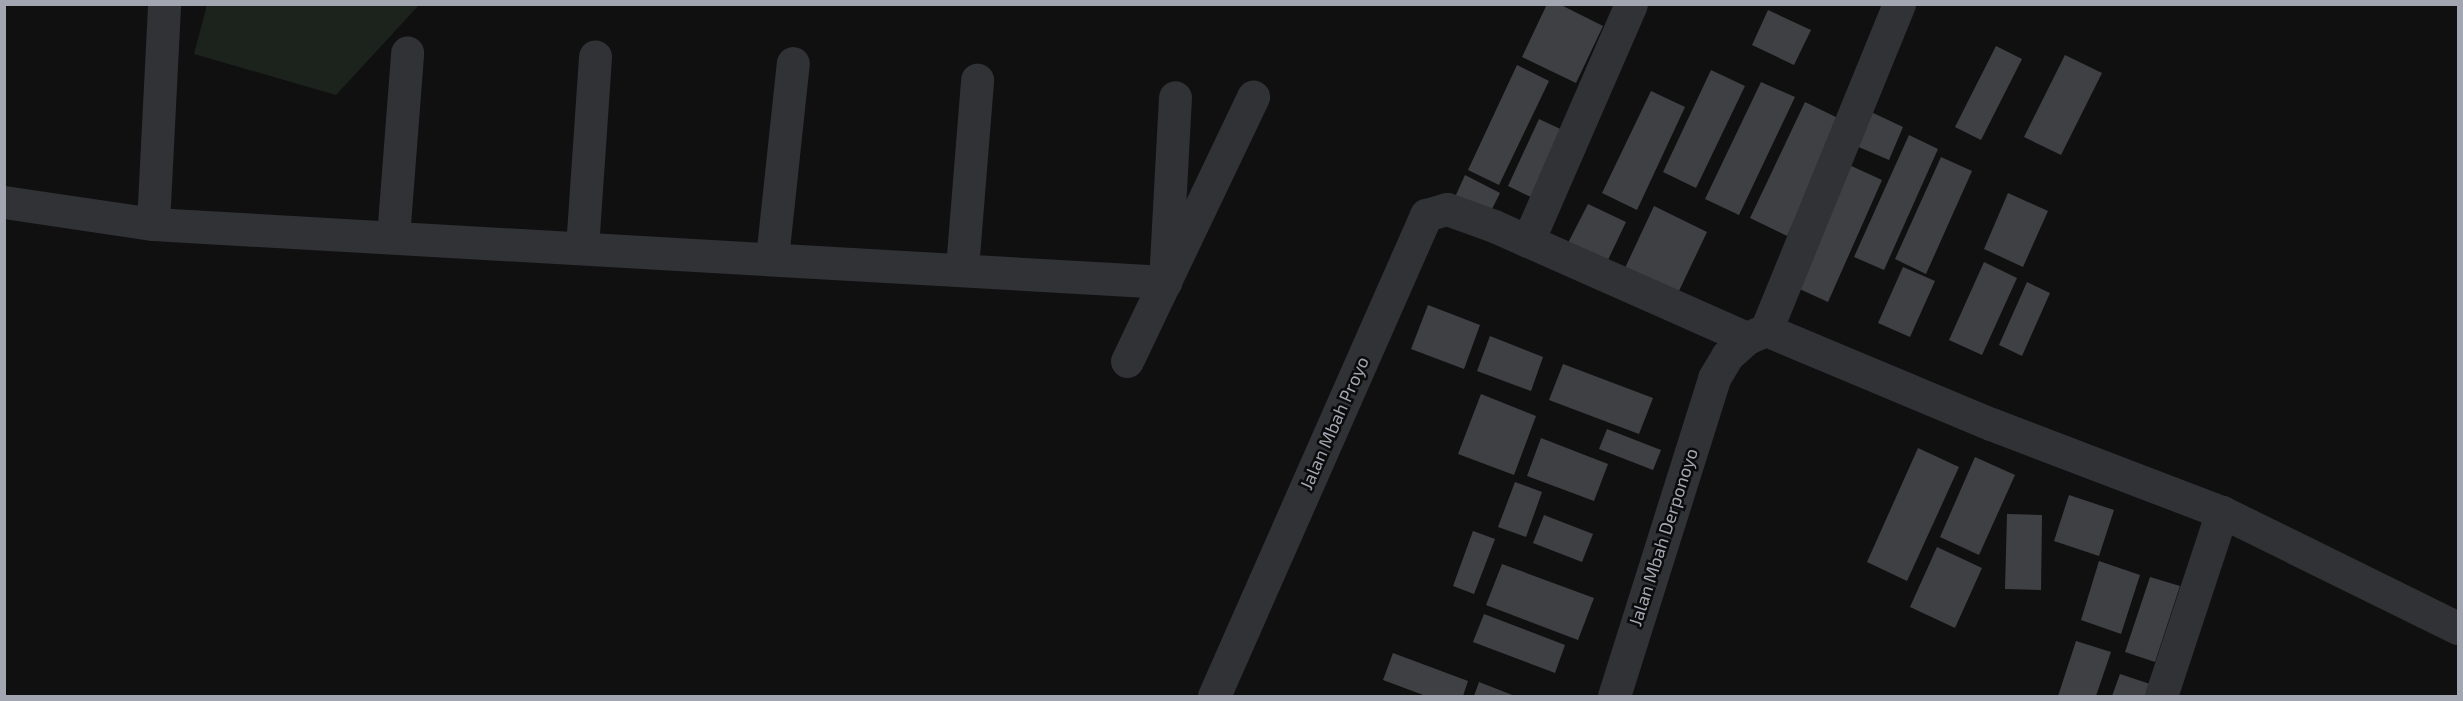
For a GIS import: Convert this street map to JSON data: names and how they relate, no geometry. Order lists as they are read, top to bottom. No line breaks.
{"streets":{"street":["Jalan Mbah Proyo","Jalan Mbah Derponoyo"]}}
